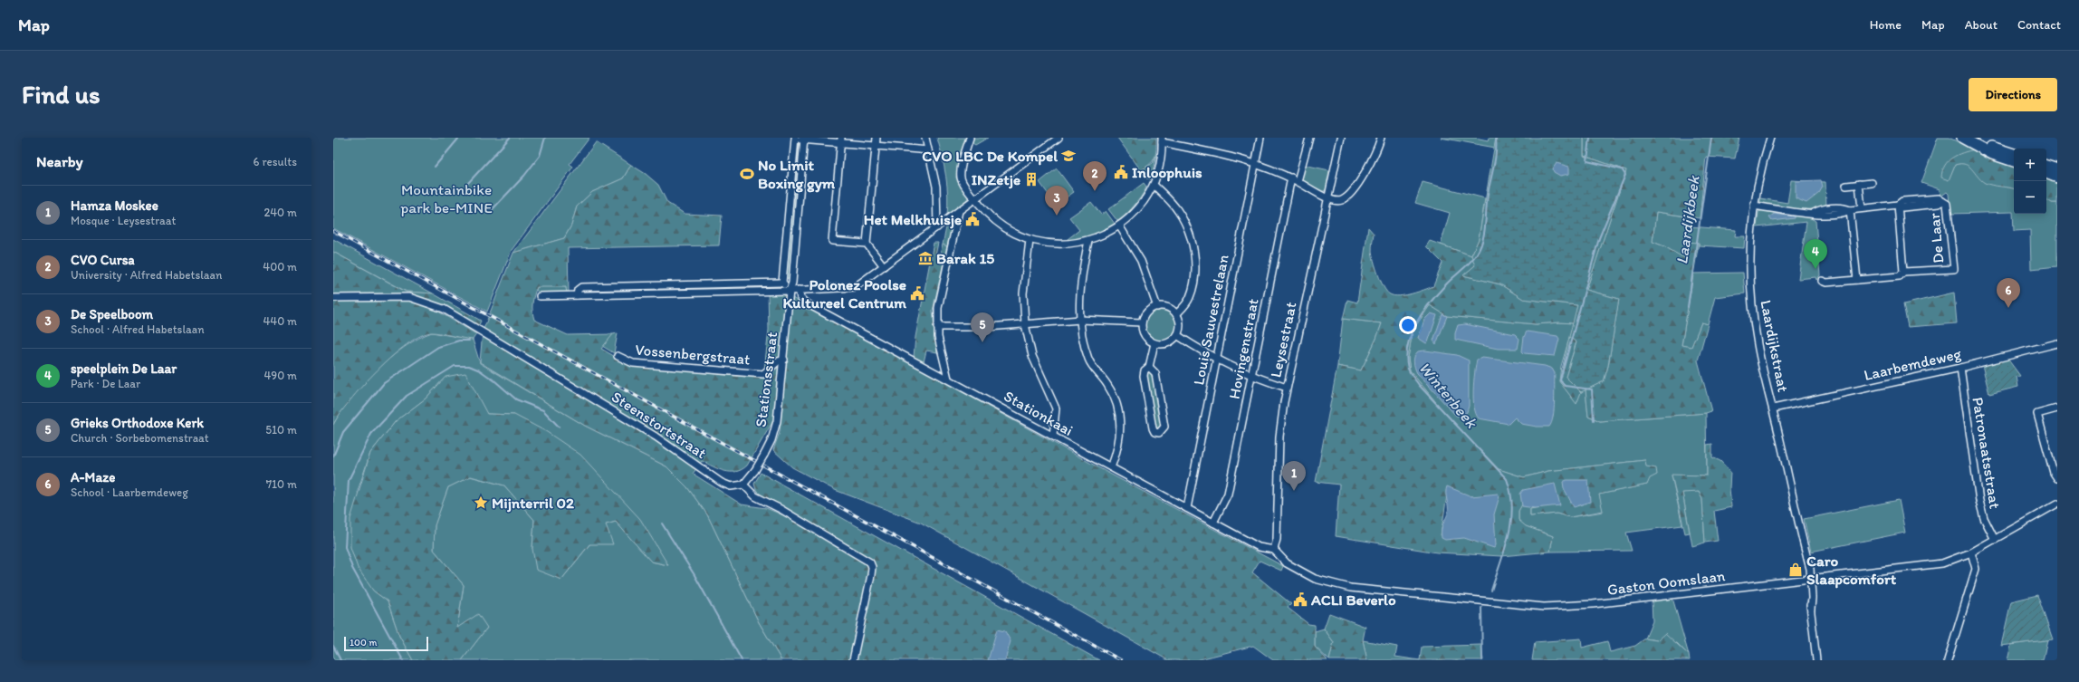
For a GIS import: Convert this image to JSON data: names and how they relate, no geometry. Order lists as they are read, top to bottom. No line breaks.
{"streets":{"street":["De Laar","Louis Sauvestrelaan","Leysestraat","Laardijkstraat","Hovingenstraat","Vossenbergstraat","Laarbemdeweg","Stationsstraat","Stationkaai","Steenstortstraat","Patronaatsstraat","Gaston Oomslaan"]},"crossings":[["De Laar","Laardijkstraat"],["Louis Sauvestrelaan","Stationkaai"],["Leysestraat","Stationkaai"],["Leysestraat","Gaston Oomslaan"],["Laardijkstraat","Laarbemdeweg"],["Laardijkstraat","Gaston Oomslaan"],["Hovingenstraat","Stationkaai"],["Vossenbergstraat","Stationsstraat"],["Laarbemdeweg","Patronaatsstraat"],["Stationsstraat","Steenstortstraat"],["Stationkaai","Gaston Oomslaan"],["Patronaatsstraat","Gaston Oomslaan"]],"water":["Laardijkbeek","Winterbeek"],"parks":["Mountainbike park be-MINE"],"places":{"school or university":["CVO LBC De Kompel"],"public building":["Inloophuis","Het Melkhuisje","Polonez Poolse Kultureel Centrum","ACLI Beverlo"],"sports":["No Limit Boxing gym"],"building":["INZetje"],"museum":["Barak 15"],"place":["Mijnterril 02"],"shop":["Caro Slaapcomfort"]},"scale_bar":"100 m","page":{"header":"Map","nav":["Home","Map","About","Contact"],"buttons":"Directions","title":"Find us","heading":["Nearby","6 results"],"map_buttons":["+","−"],"pins":["2","3","4","6","5","1"],"list":[{"mark":"1","name":"Hamza Moskee","note":"Mosque · Leysestraat","value":"240 m"},{"mark":"2","name":"CVO Cursa","note":"University · Alfred Habetslaan","value":"400 m"},{"mark":"3","name":"De Speelboom","note":"School · Alfred Habetslaan","value":"440 m"},{"mark":"4","name":"speelplein De Laar","note":"Park · De Laar","value":"490 m"},{"mark":"5","name":"Grieks Orthodoxe Kerk","note":"Church · Sorbebomenstraat","value":"510 m"},{"mark":"6","name":"A-Maze","note":"School · Laarbemdeweg","value":"710 m"}],"scale":"100 m"}}
